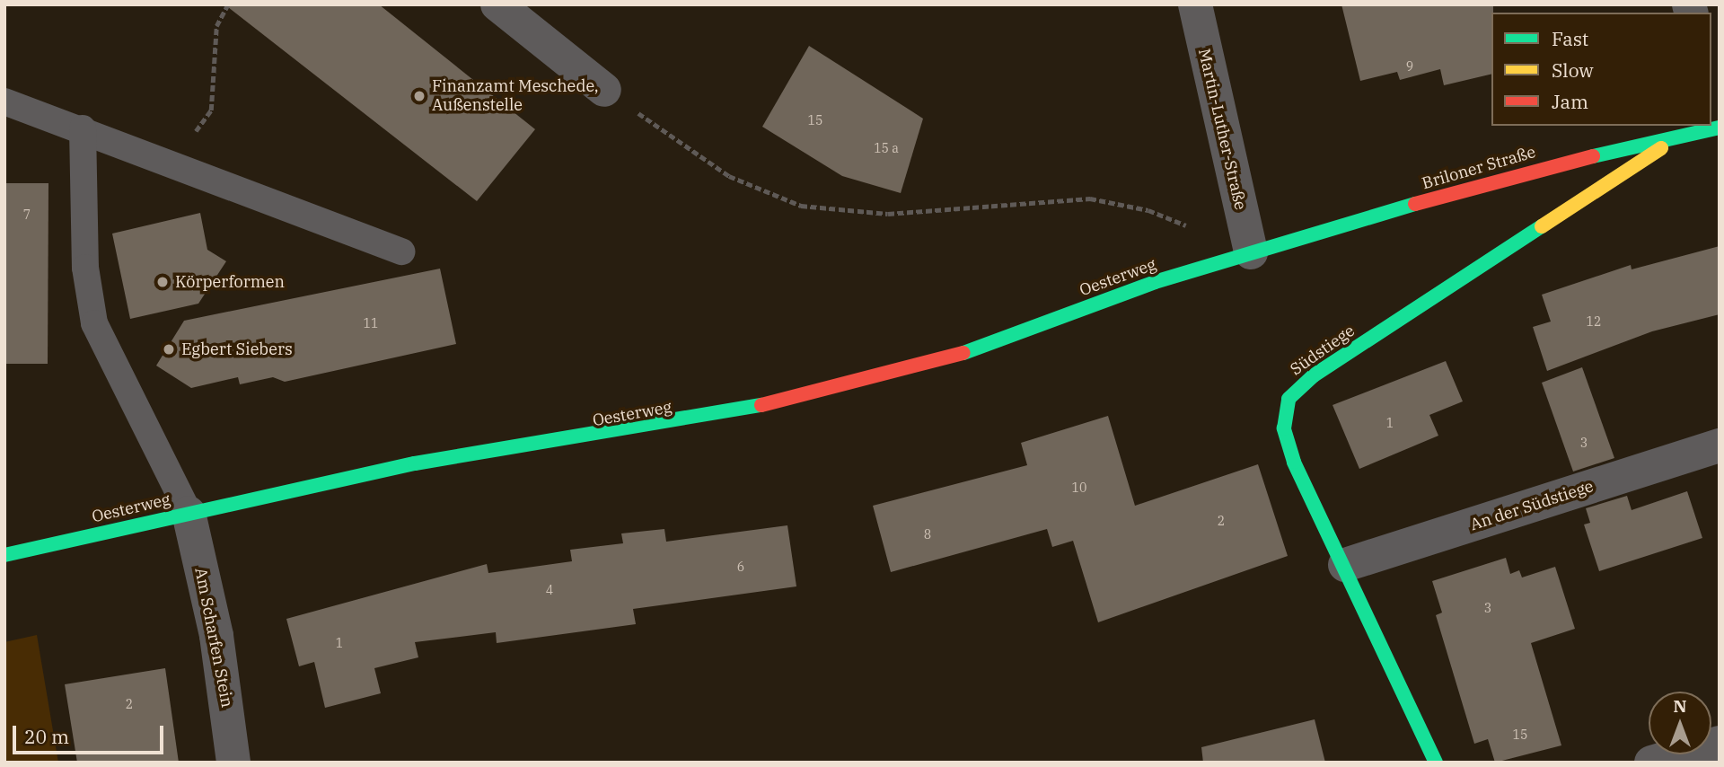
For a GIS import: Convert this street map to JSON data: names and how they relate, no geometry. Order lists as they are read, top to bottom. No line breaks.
{"streets":{"main road":["Briloner Straße","Oesterweg","Südstiege"],"street":["Martin-Luther-Straße","An der Südstiege","Am Scharfen Stein"]},"crossings":[["Martin-Luther-Straße","Briloner Straße"],["Martin-Luther-Straße","Oesterweg"],["Briloner Straße","Oesterweg"],["Briloner Straße","Südstiege"],["Oesterweg","Am Scharfen Stein"],["Südstiege","An der Südstiege"]],"places":["Finanzamt Meschede, Außenstelle","Körperformen","Egbert Siebers"],"house_numbers":["9","15","15 a","7","12","11","1","3","10","2","8","6","4","3","1","2","15"],"legend":["Fast","Slow","Jam"],"scale_bar":"20 m","north":"top"}
